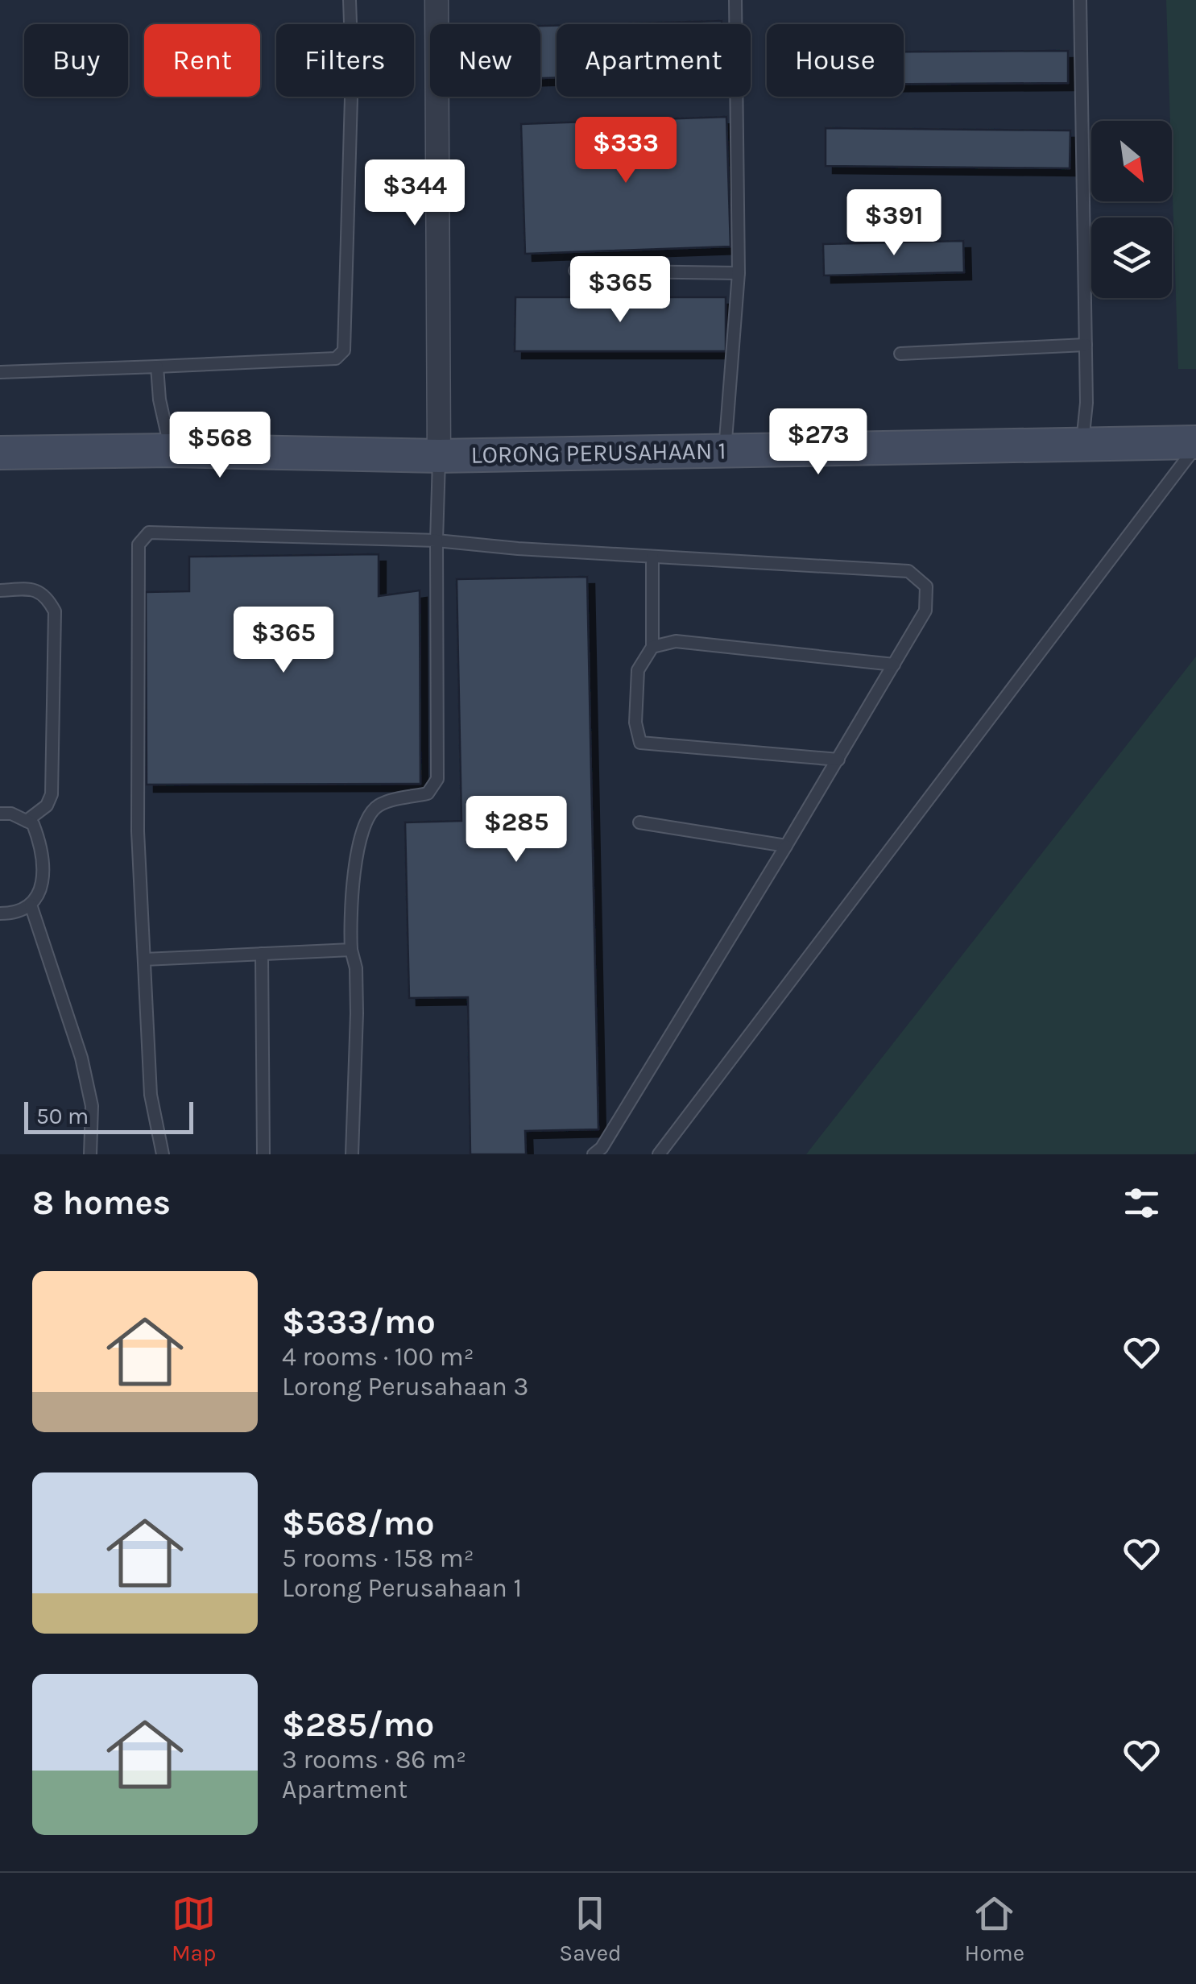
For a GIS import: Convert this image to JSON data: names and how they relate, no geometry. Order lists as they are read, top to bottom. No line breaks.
{"streets":{"street":["LORONG PERUSAHAAN 1"]},"scale_bar":"50 m","north":"bottom right","page":{"chip":["Buy","Rent","Filters","New","Apartment","House"],"price":["$333","$344","$391","$365","$273","$568","$365","$285"],"scale":"50 m","heading":"8 homes","list":[{"name":"$333/mo","note":"4 rooms · 100 m² · Lorong Perusahaan 3"},{"name":"$568/mo","note":"5 rooms · 158 m² · Lorong Perusahaan 1"},{"name":"$285/mo","note":"3 rooms · 86 m² · Apartment"}],"tabs":["Map","Saved","Home"]}}
